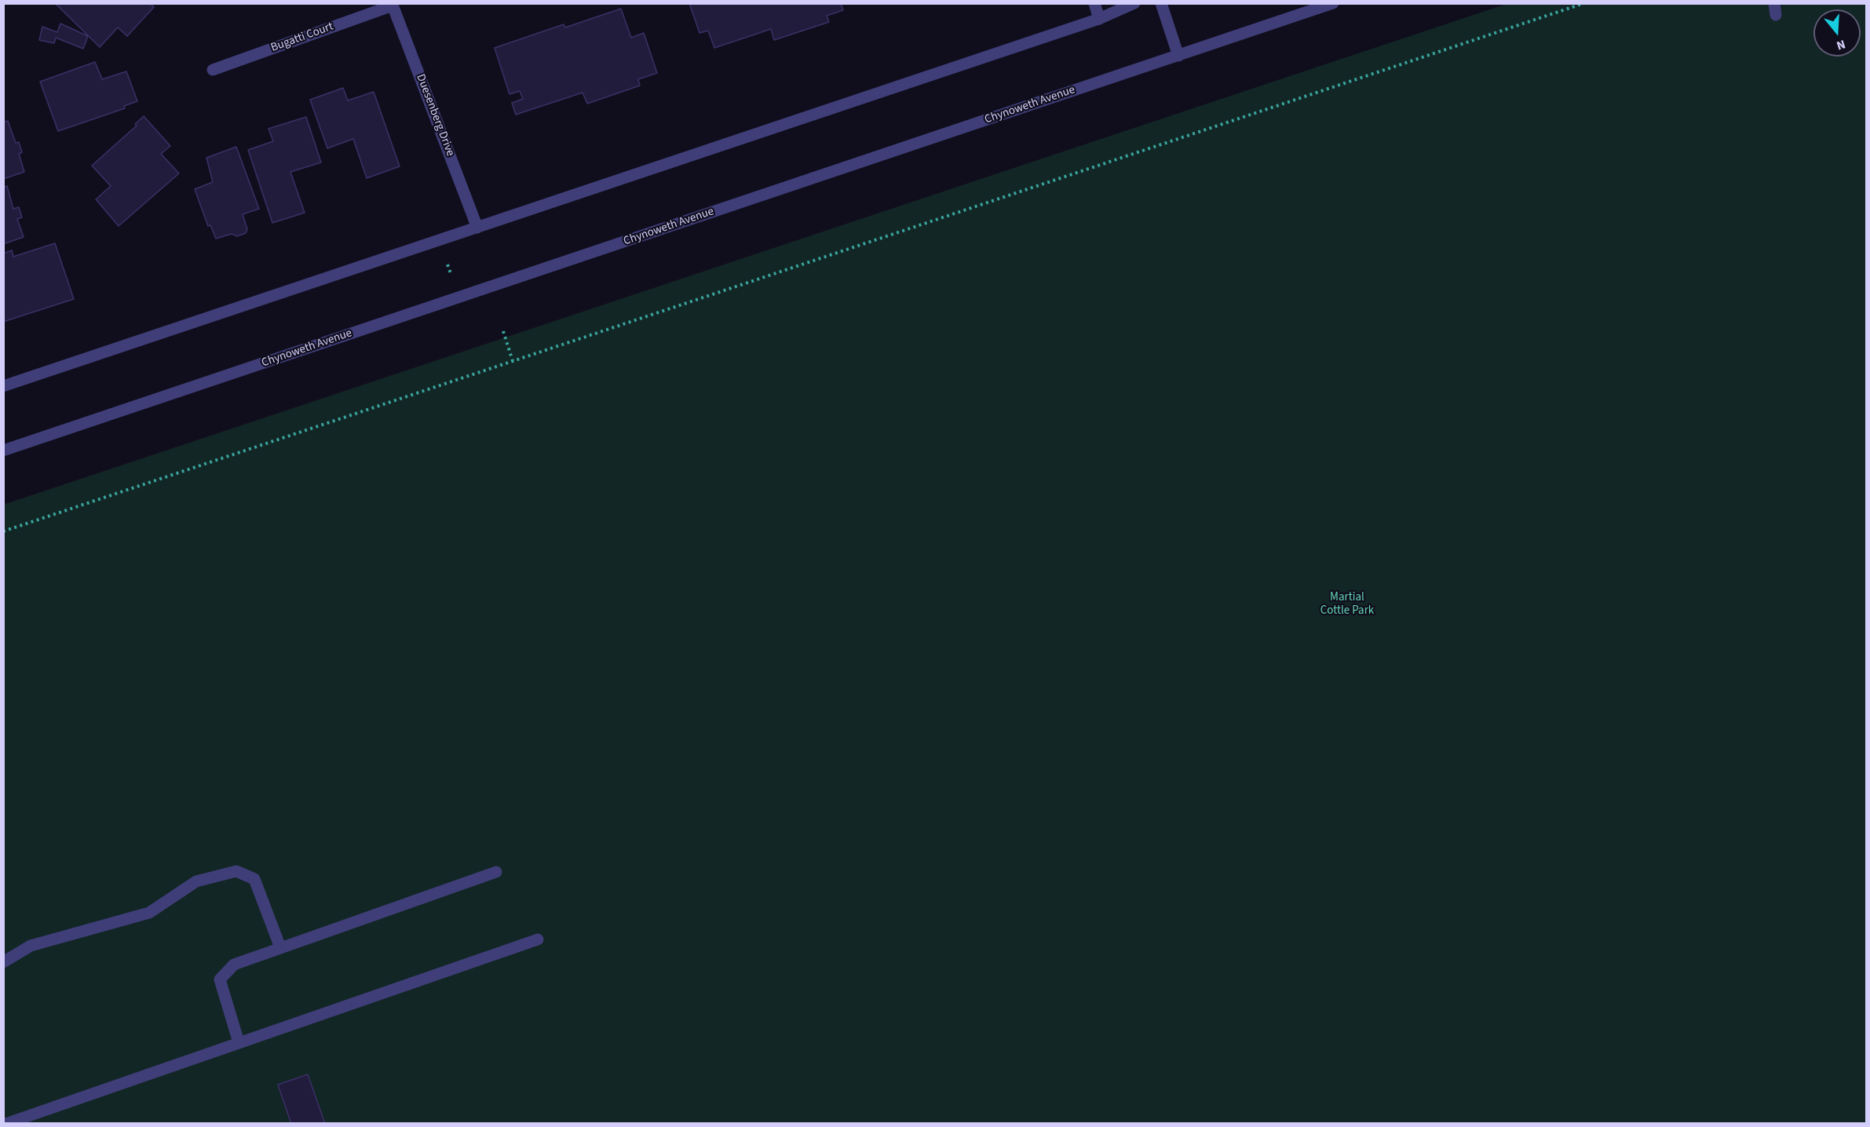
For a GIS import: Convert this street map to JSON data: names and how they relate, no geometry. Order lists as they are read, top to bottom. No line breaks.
{"streets":{"street":["Bugatti Court","Chynoweth Avenue","Duesenberg Drive"]},"crossings":[["Bugatti Court","Duesenberg Drive"]],"parks":["Martial Cottle Park"],"north":"bottom"}
